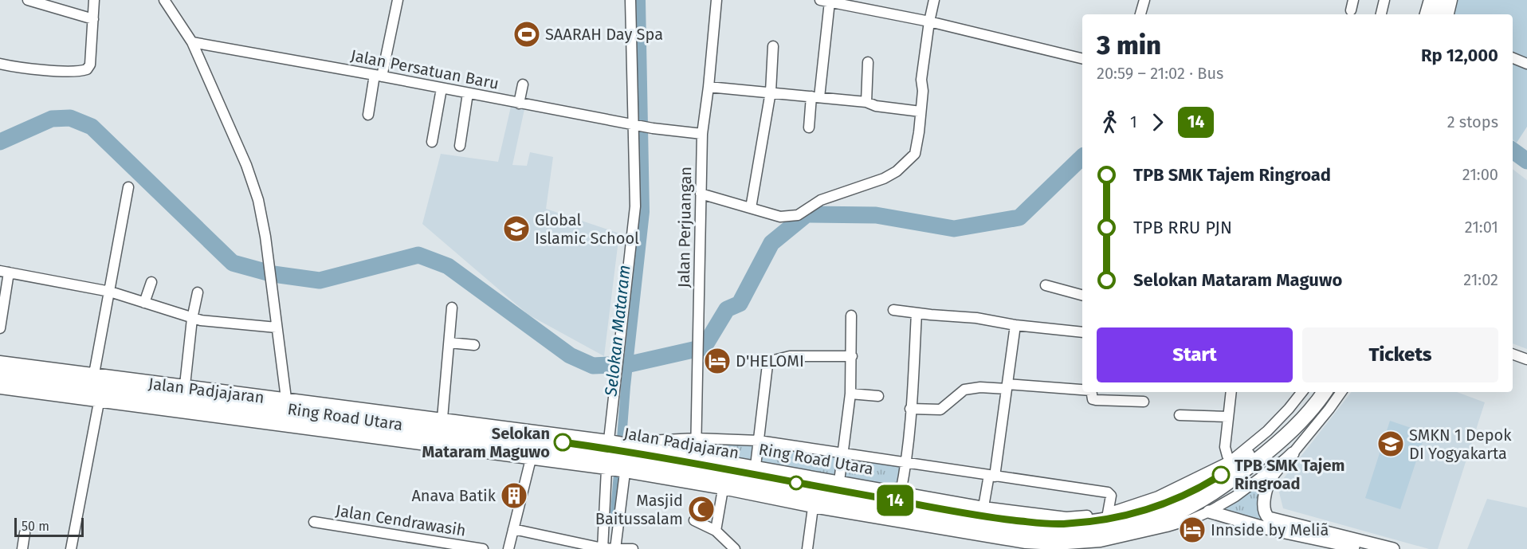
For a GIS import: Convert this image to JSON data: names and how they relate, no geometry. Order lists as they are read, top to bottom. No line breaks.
{"streets":{"highway":["Jalan Padjajaran"],"street":["Jalan Persatuan Baru","Jalan Perjuangan","Ring Road Utara","Jalan Cendrawasih"]},"crossings":[["Jalan Persatuan Baru","Jalan Perjuangan"],["Jalan Perjuangan","Ring Road Utara"],["Jalan Padjajaran","Ring Road Utara"]],"water":["Selokan Mataram"],"places":{"sports":["SAARAH Day Spa"],"school or university":["Global Islamic School","SMKN 1 Depok DI Yogyakarta"],"hotel":["D'HELOMI","Innside by Meliã"],"other":["Selokan Mataram Maguwo","TPB SMK Tajem Ringroad"],"building":["Anava Batik"],"mosque":["Masjid Baitussalam"]},"lines":["bus line 14"],"scale_bar":"50 m","page":{"on_map":"14","heading":["3 min","20:59 – 21:02 · Bus","Rp 12,000"],"legs":["1","14","2 stops"],"list":[{"name":"TPB SMK Tajem Ringroad","value":"21:00"},{"name":"TPB RRU PJN","value":"21:01"},{"name":"Selokan Mataram Maguwo","value":"21:02"}],"buttons":["Start","Tickets"],"scale":"50 m"}}
